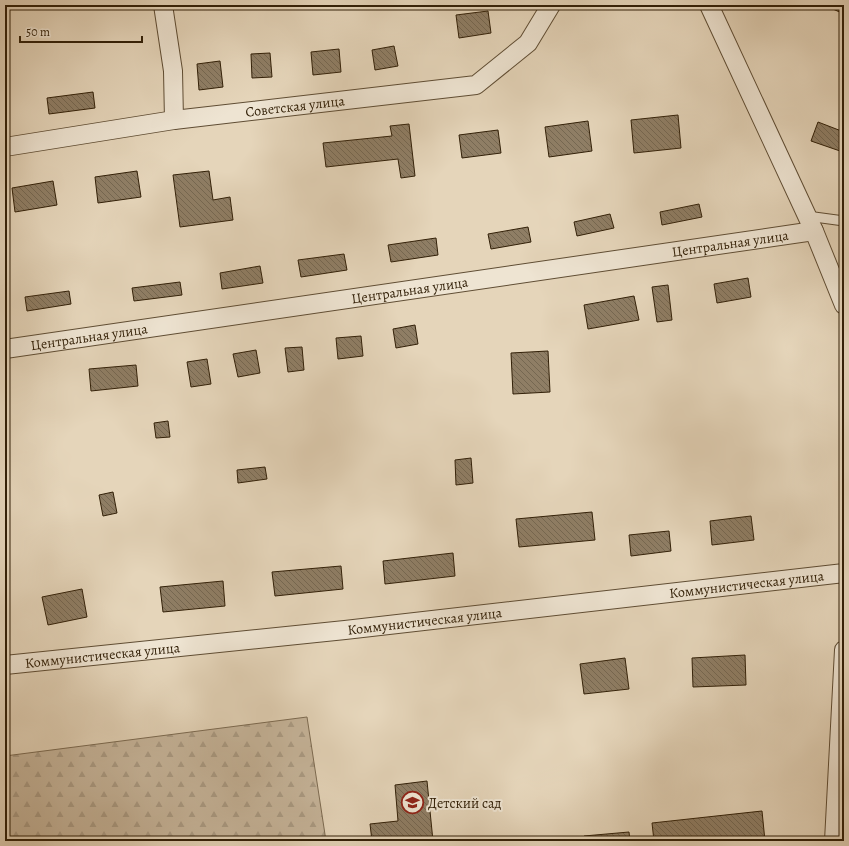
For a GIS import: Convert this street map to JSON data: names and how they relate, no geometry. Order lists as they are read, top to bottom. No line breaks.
{"streets":{"street":["Советская улица","Центральная улица","Коммунистическая улица"]},"places":{"school or university":["Детский сад"]},"scale_bar":"50 m"}
